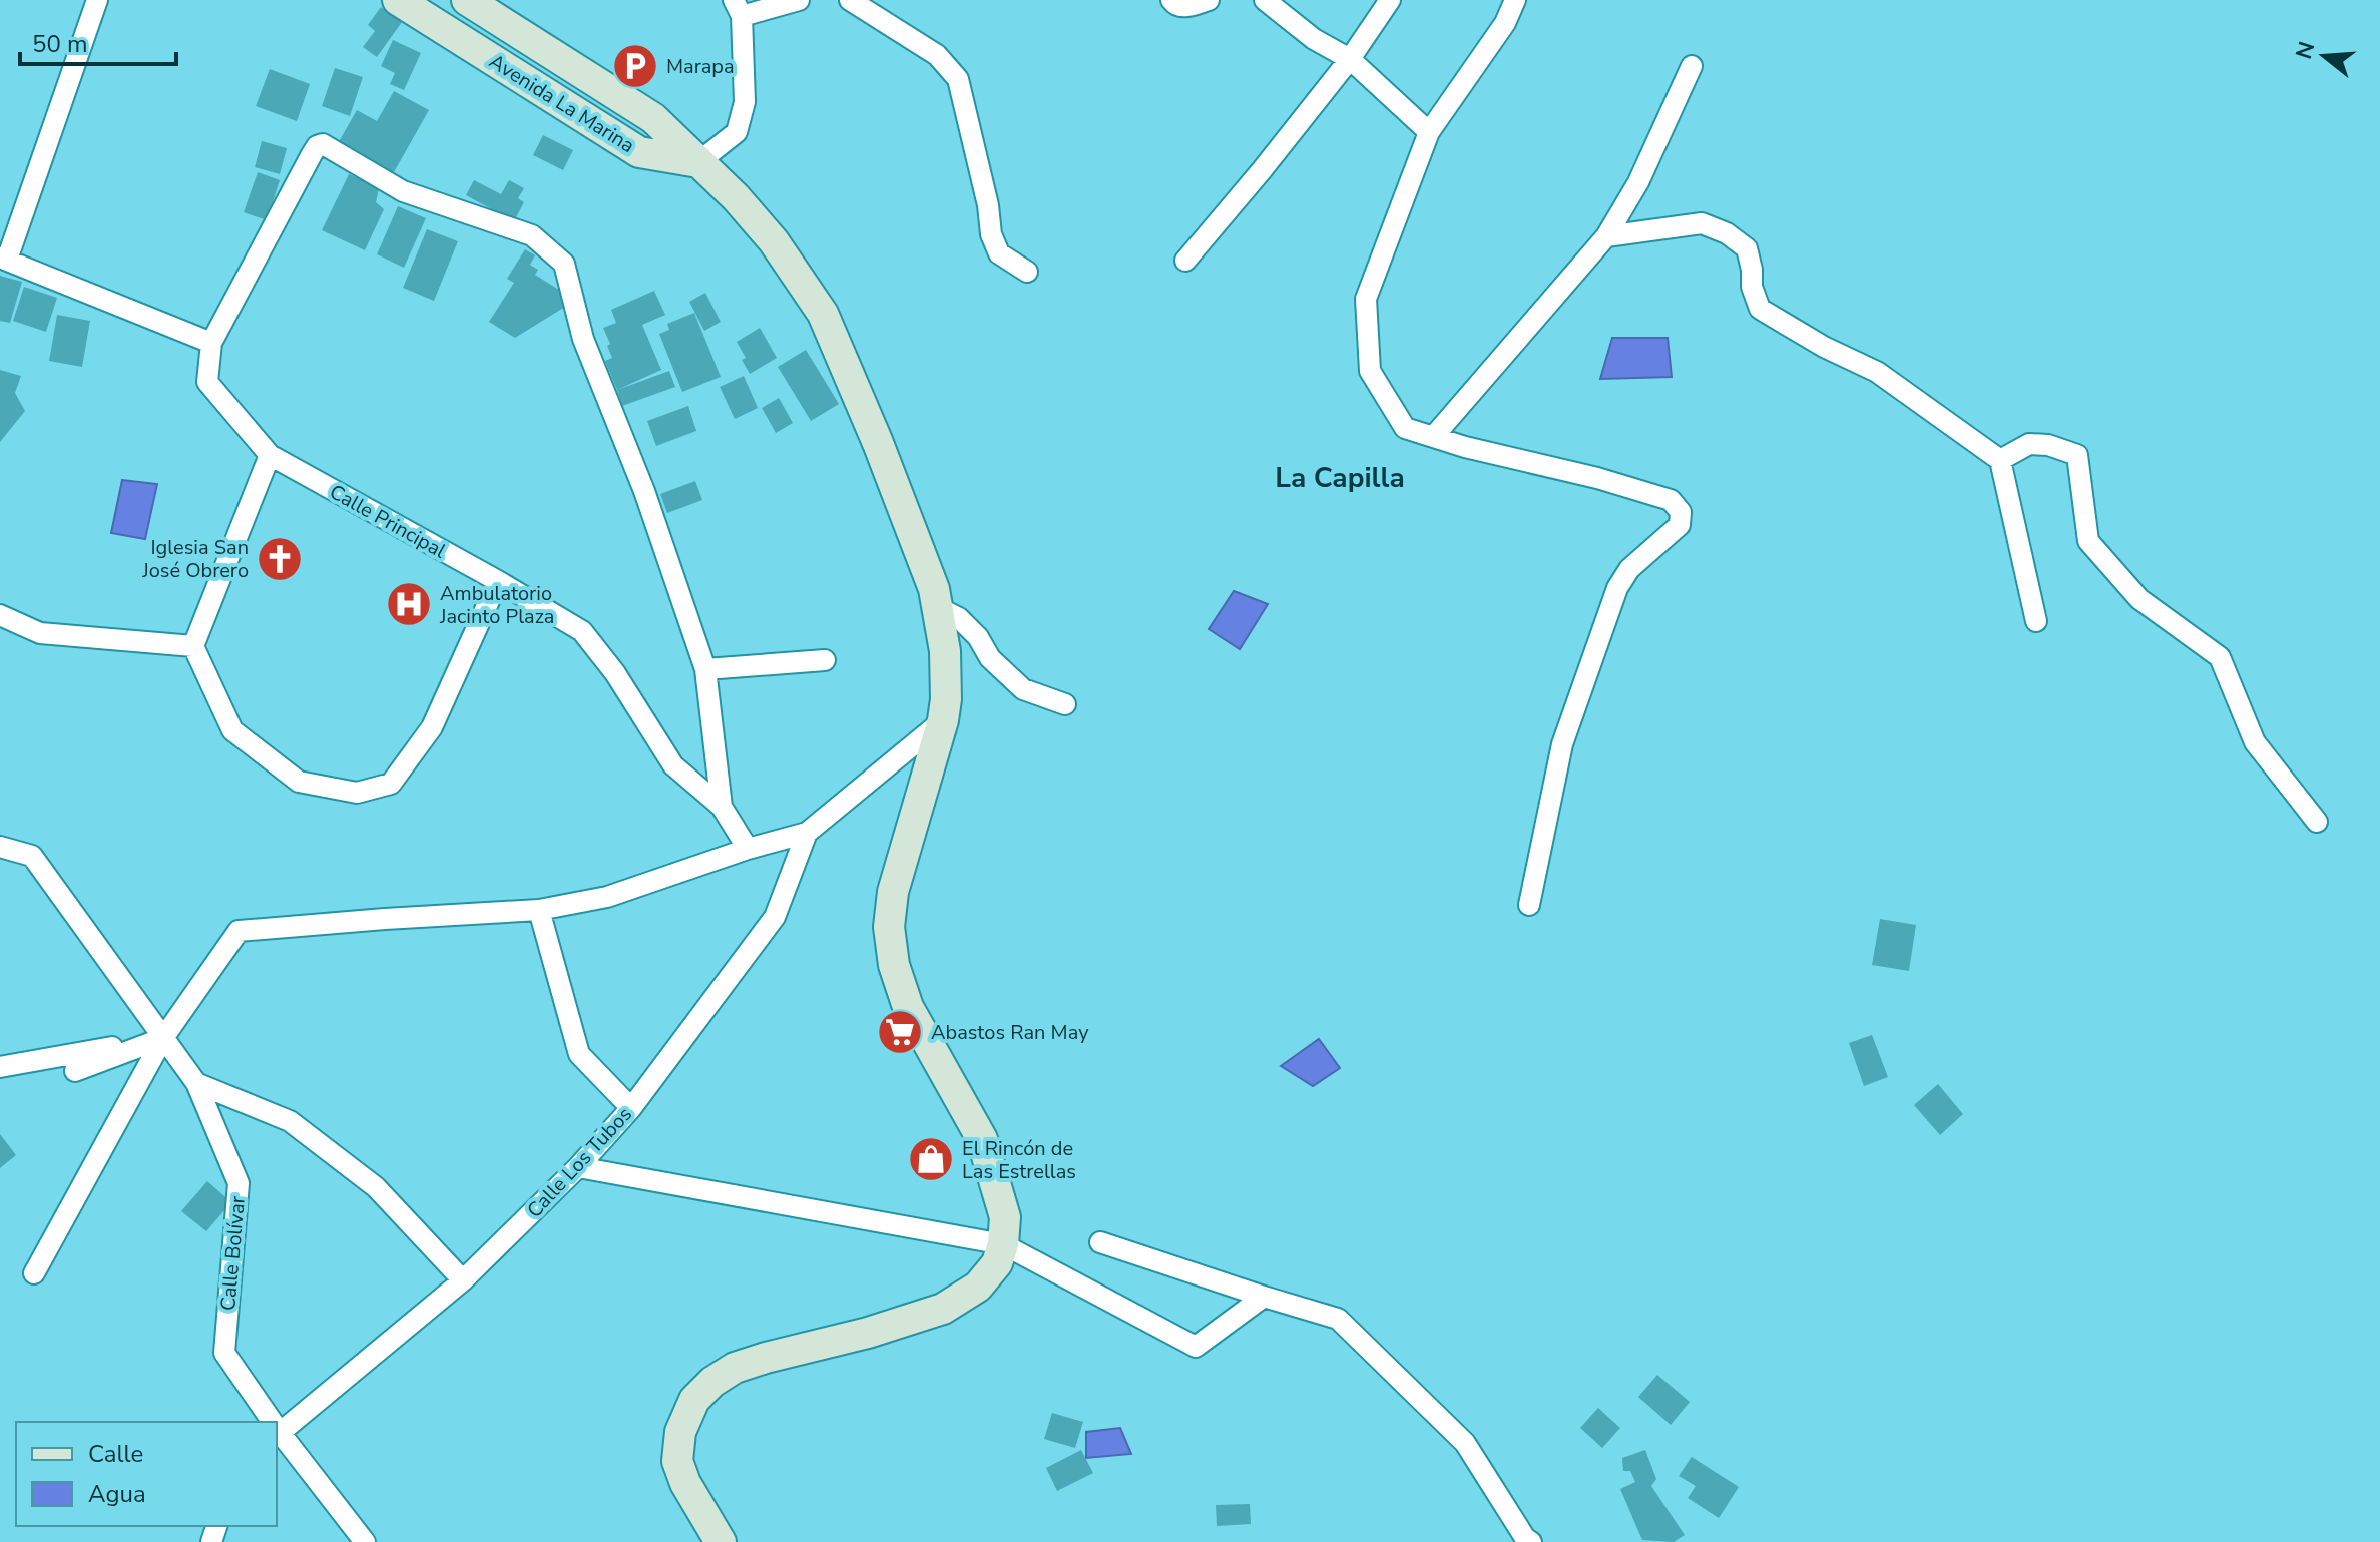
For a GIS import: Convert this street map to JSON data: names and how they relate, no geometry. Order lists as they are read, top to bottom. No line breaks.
{"streets":{"main road":["Avenida La Marina"],"street":["Calle Principal","Calle Los Tubos","Calle Bolívar"]},"districts":["La Capilla"],"places":{"parking":["Marapa"],"church":["Iglesia San José Obrero"],"hospital":["Ambulatorio Jacinto Plaza"],"supermarket":["Abastos Ran May"],"shop":["El Rincón de Las Estrellas"]},"legend":["Calle","Agua"],"scale_bar":"50 m","north":"left"}
